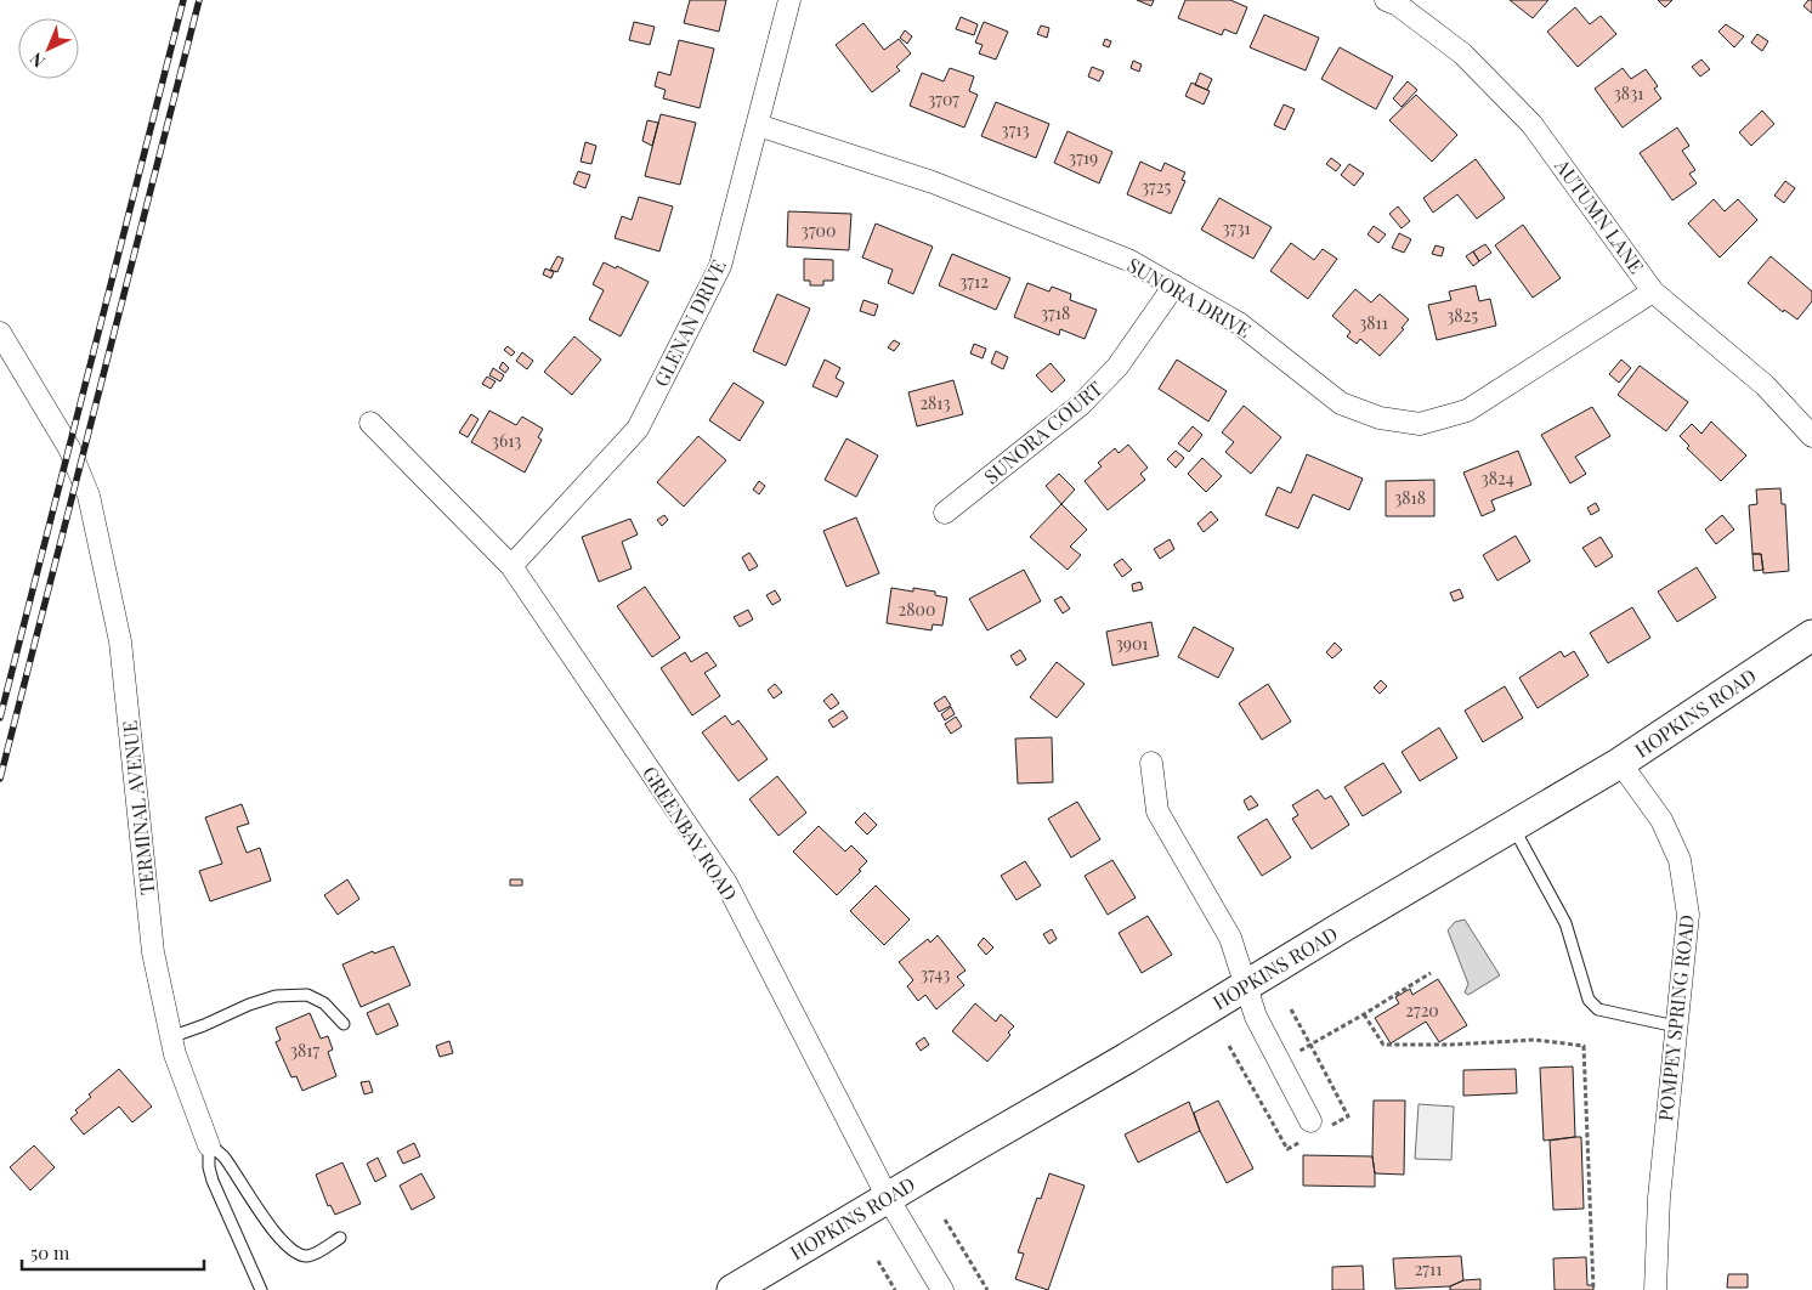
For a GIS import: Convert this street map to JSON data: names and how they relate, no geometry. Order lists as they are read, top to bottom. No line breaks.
{"streets":{"main road":["HOPKINS ROAD"],"street":["AUTUMN LANE","SUNORA DRIVE","GLENAN DRIVE","SUNORA COURT","TERMINAL AVENUE","GREENBAY ROAD","POMPEY SPRING ROAD"]},"crossings":[["AUTUMN LANE","SUNORA DRIVE"],["SUNORA DRIVE","GLENAN DRIVE"],["SUNORA DRIVE","SUNORA COURT"],["GLENAN DRIVE","GREENBAY ROAD"],["HOPKINS ROAD","GREENBAY ROAD"],["HOPKINS ROAD","POMPEY SPRING ROAD"]],"house_numbers":["3831","3707","3713","3719","3725","3731","3700","3712","3718","3825","3811","2813","3613","3824","3818","2800","3901","3743","2720","3817","2711"],"scale_bar":"50 m","north":"bottom left"}
